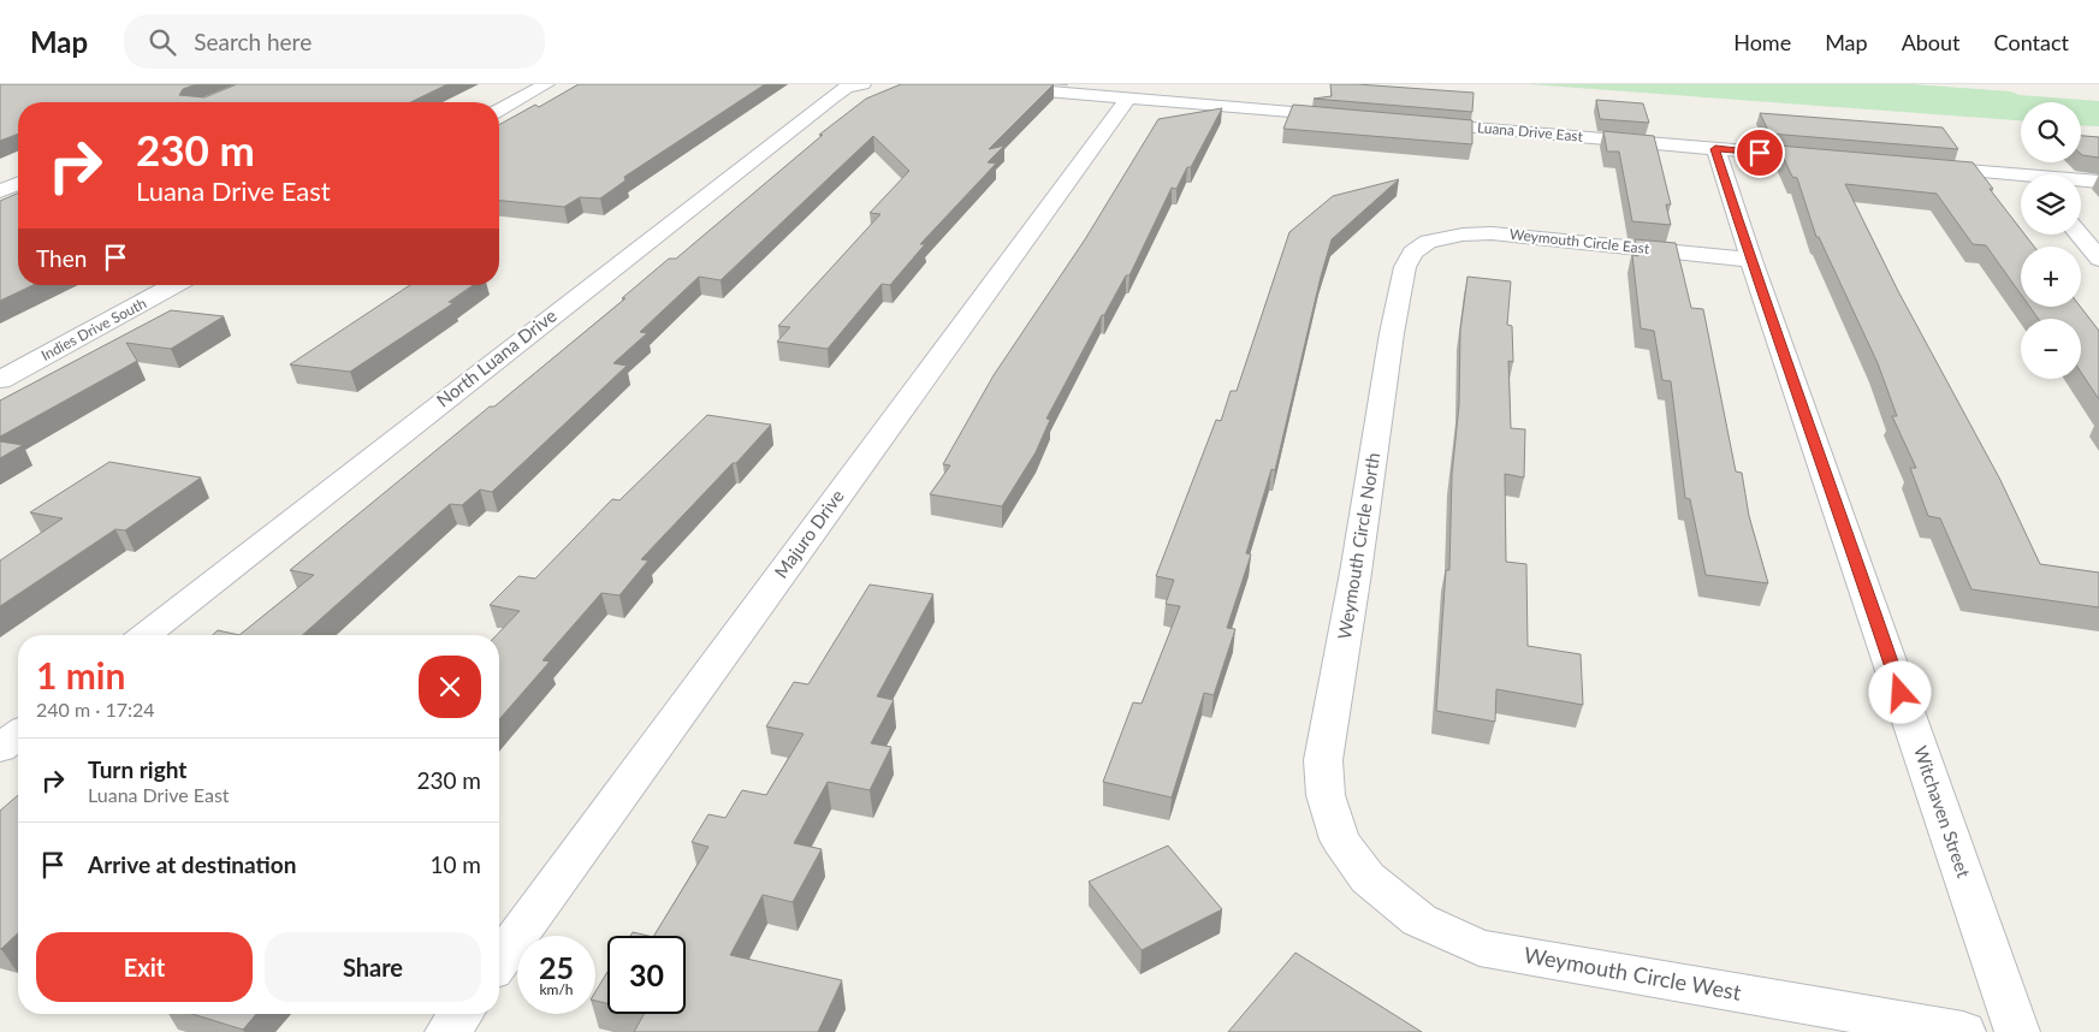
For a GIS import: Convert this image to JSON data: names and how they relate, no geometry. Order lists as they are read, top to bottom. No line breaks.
{"streets":{"street":["Luana Drive East","Weymouth Circle East","Indies Drive South","North Luana Drive","Majuro Drive","Weymouth Circle North","Witchaven Street","Weymouth Circle West"]},"crossings":[["Luana Drive East","Witchaven Street"],["Weymouth Circle East","Weymouth Circle North"],["Weymouth Circle East","Witchaven Street"],["Weymouth Circle North","Weymouth Circle West"]],"page":{"header":"Map","search":"Search here","nav":["Home","Map","About","Contact"],"map_buttons":["+","−"],"turn":["230 m","Luana Drive East"],"then":"Then","heading":["1 min","240 m · 17:24"],"list":[{"name":"Turn right","note":"Luana Drive East","value":"230 m"},{"name":"Arrive at destination","value":"10 m"}],"buttons":["Exit","Share"],"speed":"25 km/h","limit":"30"}}
